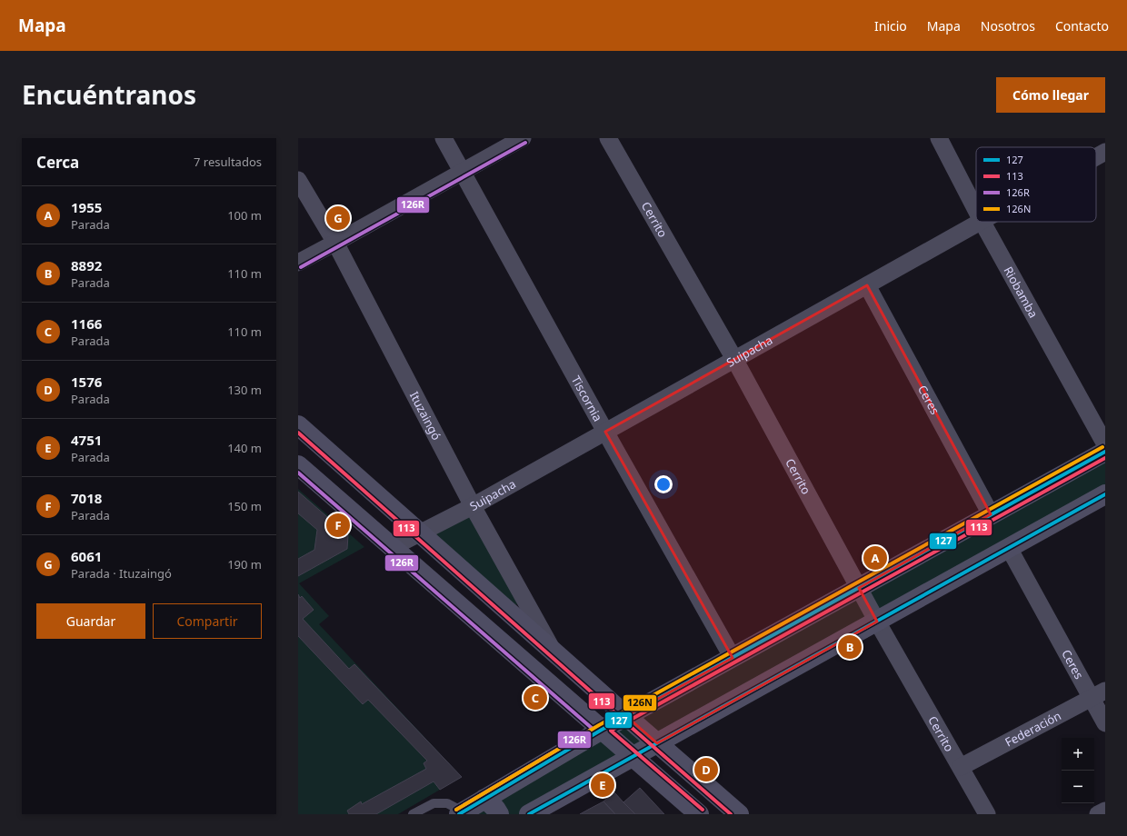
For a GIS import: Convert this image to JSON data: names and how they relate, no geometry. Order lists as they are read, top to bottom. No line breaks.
{"streets":{"street":["Cerrito","Riobamba","Suipacha","Tiscornia","Ceres","Ituzaingó","Federación"]},"crossings":[["Cerrito","Suipacha"],["Cerrito","Federación"],["Suipacha","Tiscornia"],["Suipacha","Ceres"],["Suipacha","Ituzaingó"],["Ceres","Federación"]],"lines":["transit line 126R","transit line 113","transit line 126N","transit line 127"],"legend":["127","113","126R","126N"],"page":{"header":"Mapa","nav":["Inicio","Mapa","Nosotros","Contacto"],"title":"Encuéntranos","buttons":["Cómo llegar",["Guardar","Compartir"]],"heading":["Cerca","7 resultados"],"list":[{"mark":"A","name":"1955","note":"Parada","value":"100 m"},{"mark":"B","name":"8892","note":"Parada","value":"110 m"},{"mark":"C","name":"1166","note":"Parada","value":"110 m"},{"mark":"D","name":"1576","note":"Parada","value":"130 m"},{"mark":"E","name":"4751","note":"Parada","value":"140 m"},{"mark":"F","name":"7018","note":"Parada","value":"150 m"},{"mark":"G","name":"6061","note":"Parada · Ituzaingó","value":"190 m"}],"pins":["G","F","A","B","C","D","E"],"map_buttons":["+","−"]}}
